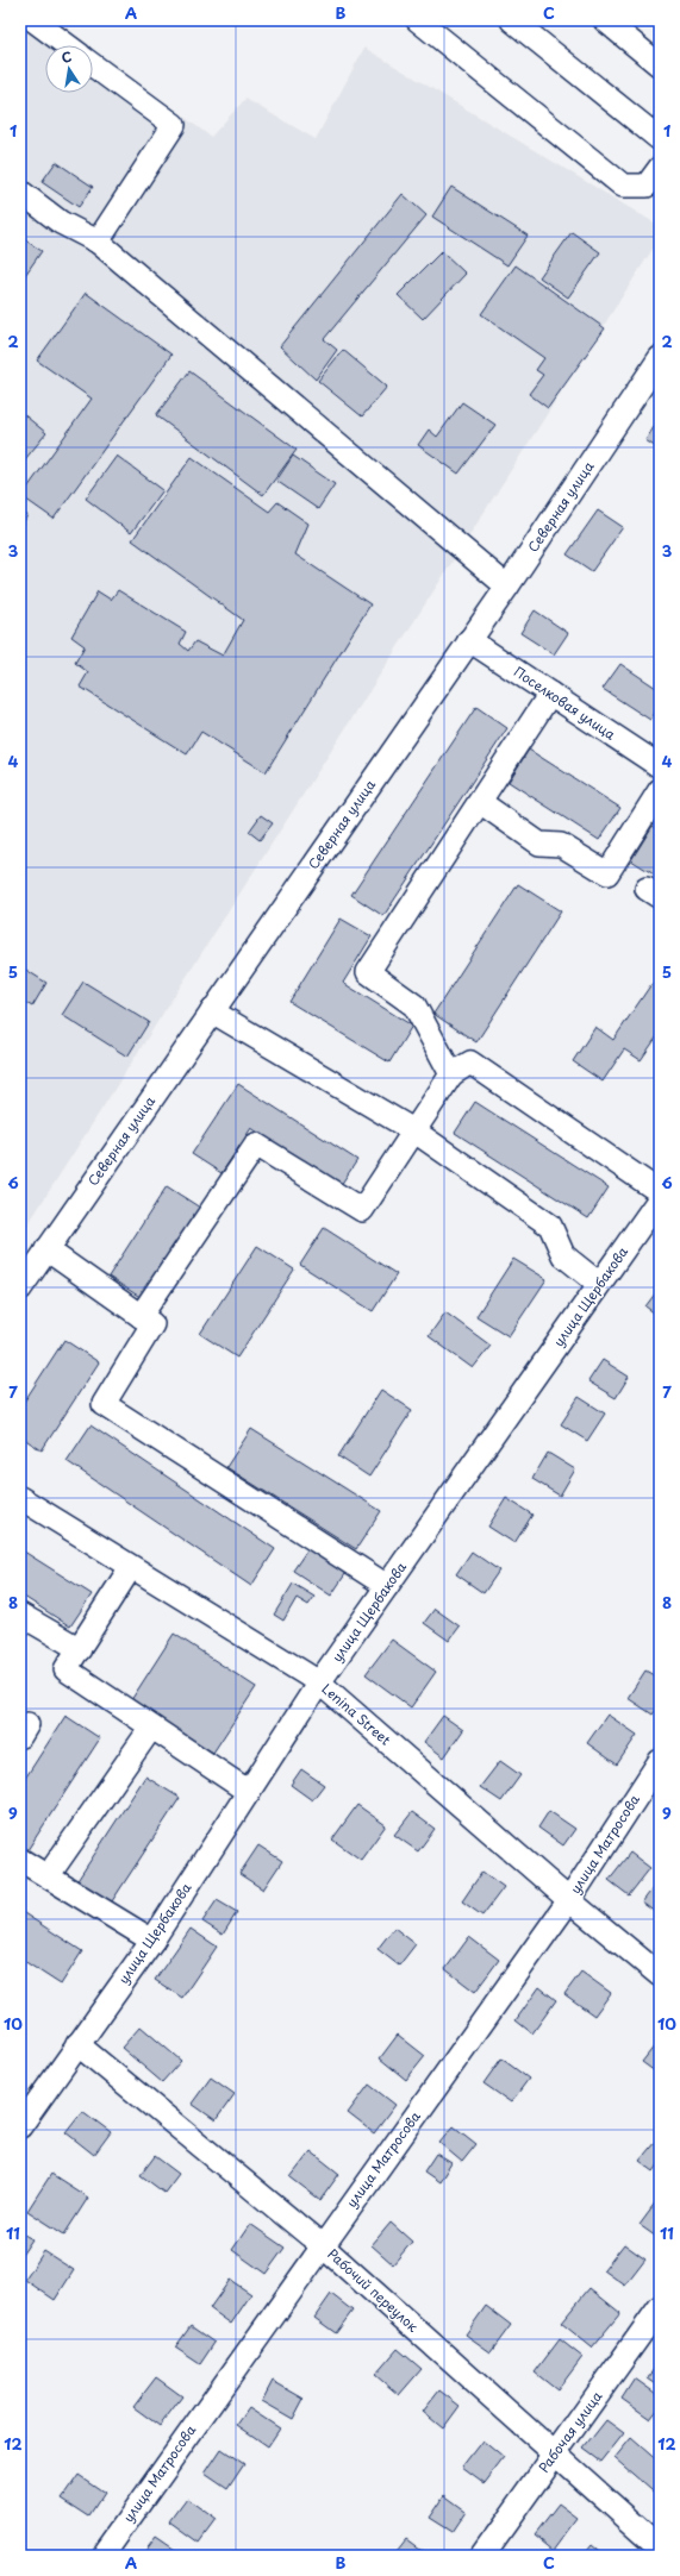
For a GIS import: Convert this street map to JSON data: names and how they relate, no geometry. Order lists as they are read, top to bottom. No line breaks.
{"streets":{"street":["Северная улица","Поселковая улица","улица Щербакова","Lenina Street","улица Матросова","Рабочий переулок","Рабочая улица"]},"crossings":[["Северная улица","Поселковая улица"],["улица Щербакова","Lenina Street"],["улица Щербакова","Рабочий переулок"],["Lenina Street","улица Матросова"],["улица Матросова","Рабочий переулок"],["Рабочий переулок","Рабочая улица"]],"north":"top","grid":{"columns":["A","B","C"],"rows":["1","2","3","4","5","6","7","8","9","10","11","12"]}}
